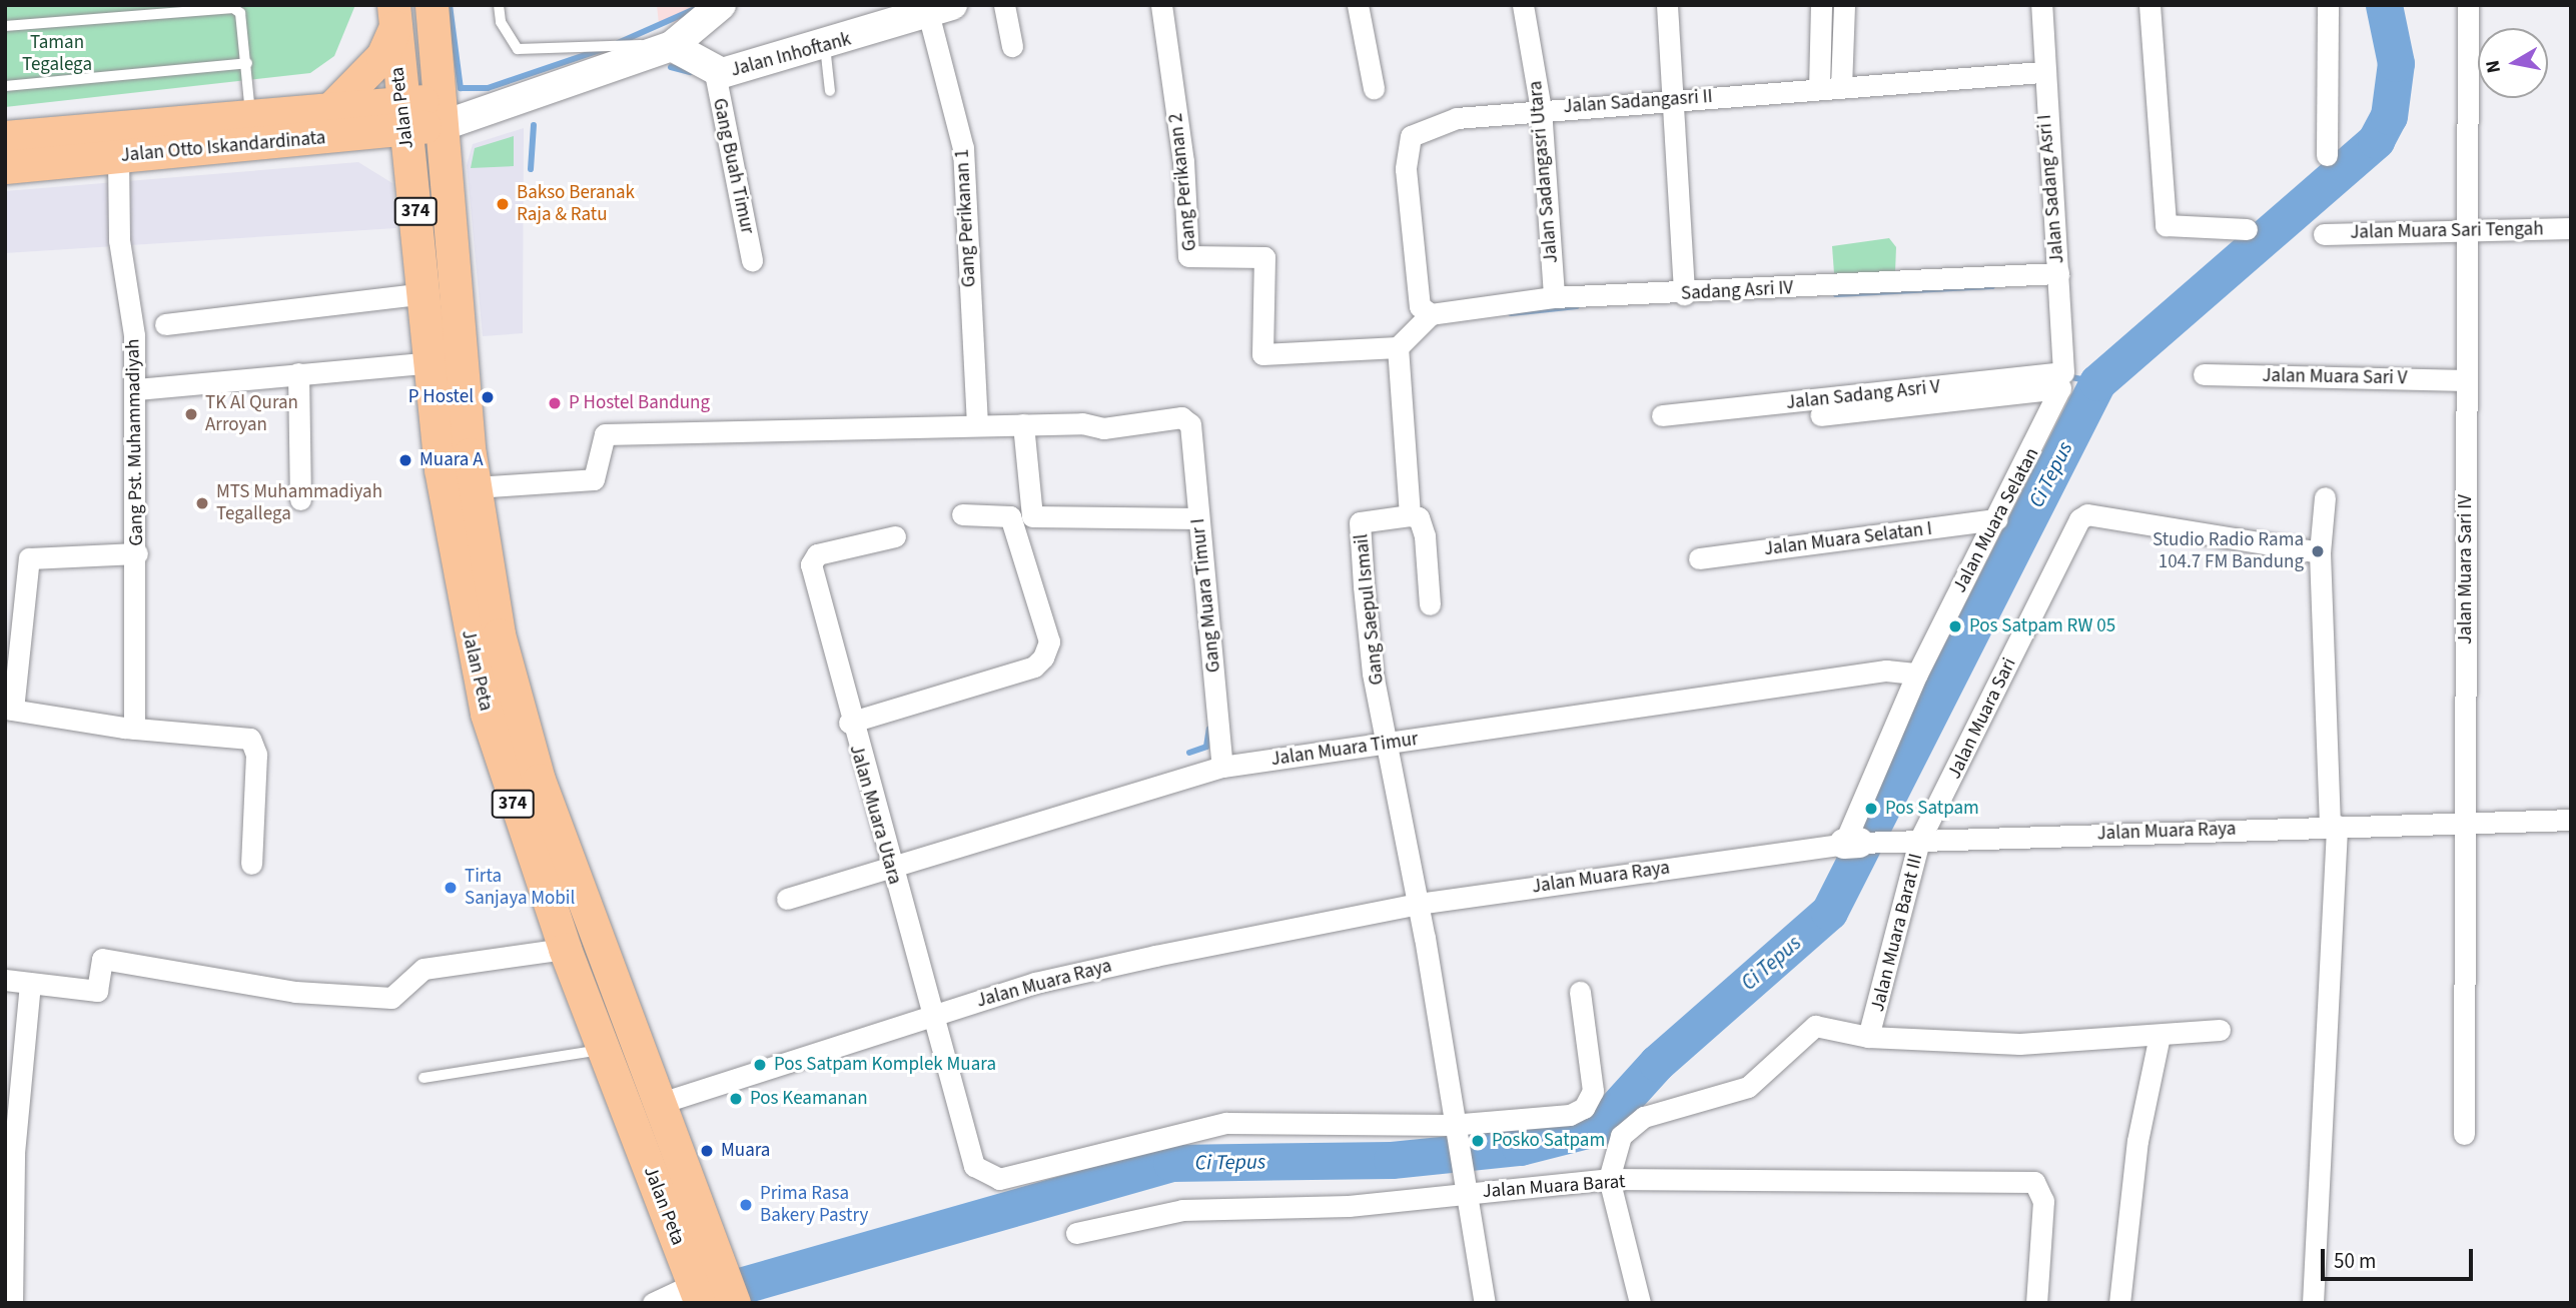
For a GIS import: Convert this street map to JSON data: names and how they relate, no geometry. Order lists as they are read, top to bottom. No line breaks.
{"streets":{"main road":["Jalan Inhoftank","Jalan Peta","Jalan Otto Iskandardinata","374"],"street":["Jalan Sadangasri II","Gang Buah Timur","Jalan Sadangasri Utara","Gang Perikanan 2","Jalan Sadang Asri I","Gang Perikanan 1","Jalan Muara Sari Tengah","Sadang Asri IV","Jalan Muara Sari V","Jalan Sadang Asri V","Gang Pst. Muhammadiyah","Jalan Muara Selatan","Jalan Muara Selatan I","Jalan Muara Sari IV","Gang Muara Timur I","Gang Saepul Ismail","Jalan Muara Sari","Jalan Muara Timur","Jalan Muara Utara","Jalan Muara Raya","Jalan Muara Barat III","Jalan Muara Barat"]},"crossings":[["Jalan Inhoftank","Gang Buah Timur"],["Jalan Inhoftank","Gang Perikanan 1"],["Jalan Sadangasri II","Jalan Sadangasri Utara"],["Jalan Sadangasri II","Jalan Sadang Asri I"],["Jalan Sadangasri II","Sadang Asri IV"],["Jalan Peta","Jalan Otto Iskandardinata"],["Jalan Peta","Jalan Muara Raya"],["Jalan Otto Iskandardinata","Gang Pst. Muhammadiyah"],["Jalan Sadangasri Utara","Sadang Asri IV"],["Jalan Sadang Asri I","Sadang Asri IV"],["Jalan Sadang Asri I","Jalan Sadang Asri V"],["Jalan Sadang Asri I","Jalan Muara Selatan"],["Jalan Muara Sari Tengah","Jalan Muara Sari IV"],["Jalan Muara Sari V","Jalan Muara Sari IV"],["Jalan Sadang Asri V","Jalan Muara Selatan"],["Jalan Muara Selatan","Jalan Muara Selatan I"],["Jalan Muara Selatan","Jalan Muara Timur"],["Jalan Muara Selatan","Jalan Muara Raya"],["Jalan Muara Sari IV","Jalan Muara Raya"],["Gang Muara Timur I","Jalan Muara Timur"],["Gang Saepul Ismail","Jalan Muara Timur"],["Gang Saepul Ismail","Jalan Muara Utara"],["Gang Saepul Ismail","Jalan Muara Raya"],["Gang Saepul Ismail","Jalan Muara Barat"],["Jalan Muara Sari","Jalan Muara Raya"],["Jalan Muara Sari","Jalan Muara Barat III"],["Jalan Muara Timur","Jalan Muara Utara"],["Jalan Muara Utara","Jalan Muara Raya"],["Jalan Muara Raya","Jalan Muara Barat III"]],"water":["Ci Tepus"],"parks":["Taman Tegalega"],"places":["Bakso Beranak Raja & Ratu","P Hostel","P Hostel Bandung","TK Al Quran Arroyan","Muara A","MTS Muhammadiyah Tegallega","Studio Radio Rama 104.7 FM Bandung","Pos Satpam RW 05","Pos Satpam","Tirta Sanjaya Mobil","Pos Satpam Komplek Muara","Pos Keamanan","Posko Satpam","Muara","Prima Rasa Bakery Pastry"],"scale_bar":"50 m","north":"left"}
